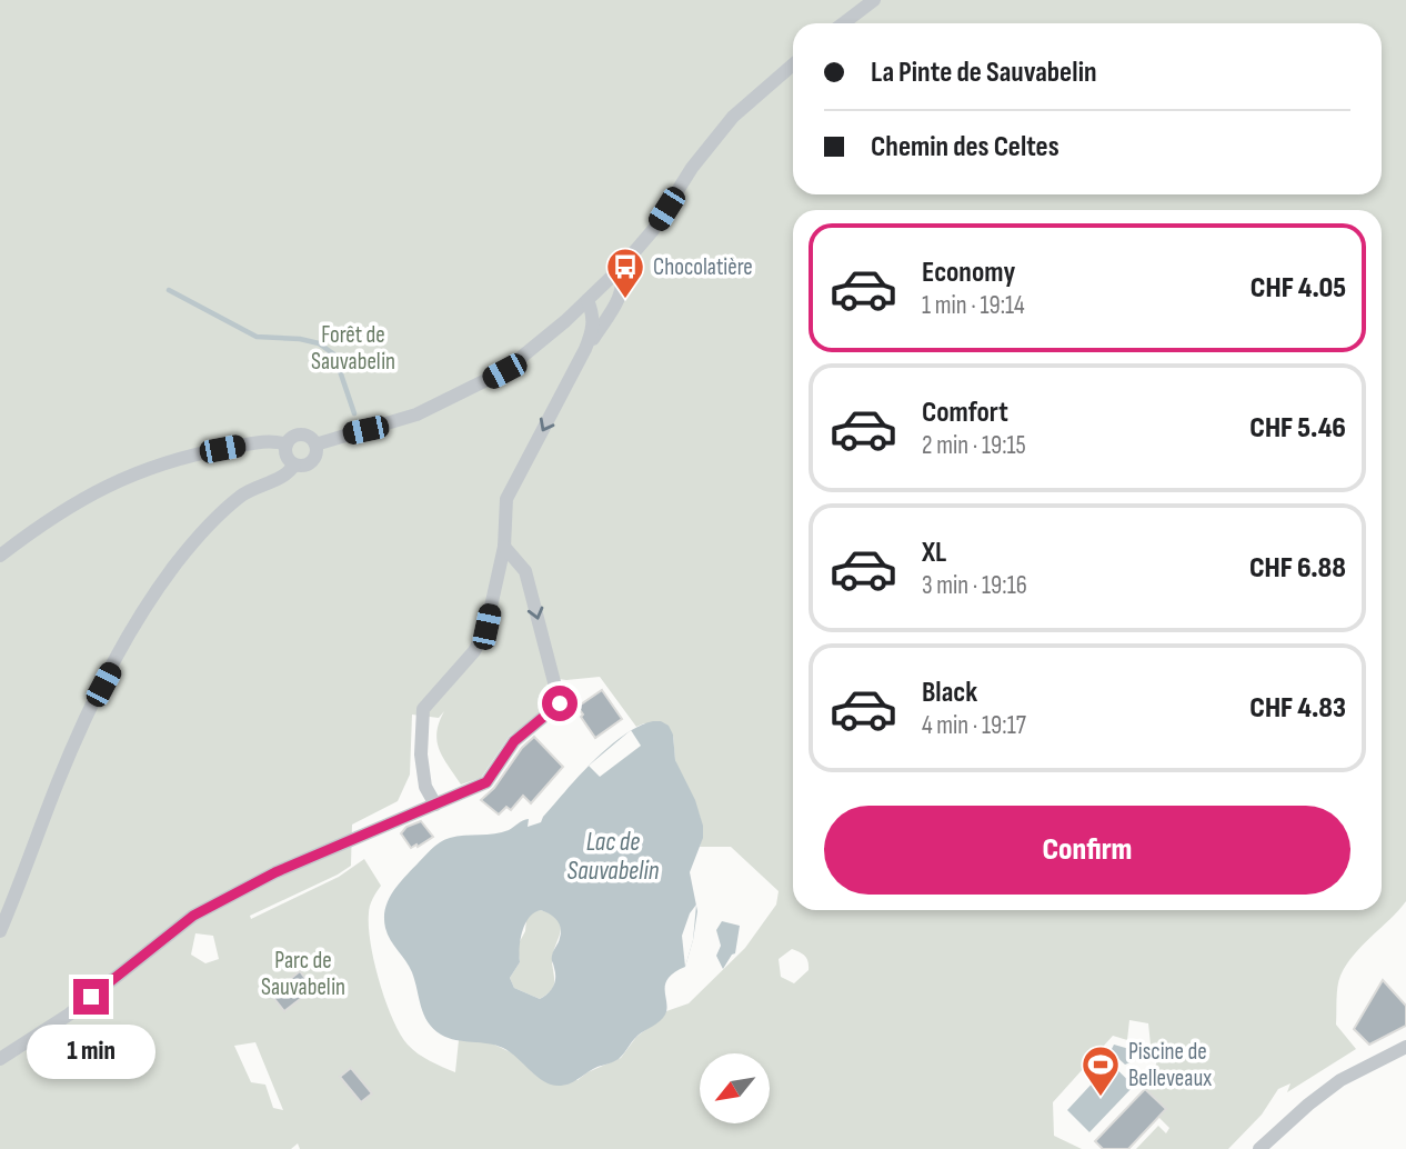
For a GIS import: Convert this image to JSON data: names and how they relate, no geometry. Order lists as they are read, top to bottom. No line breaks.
{"water":["Lac de Sauvabelin"],"parks":["Forêt de Sauvabelin","Parc de Sauvabelin"],"places":{"bus stop":["Chocolatière"],"sports":["Piscine de Belleveaux"]},"north":"bottom left","page":{"banner":["La Pinte de Sauvabelin","Chemin des Celtes"],"list":[{"name":"Economy","note":"1 min · 19:14","value":"CHF 4.05"},{"name":"Comfort","note":"2 min · 19:15","value":"CHF 5.46"},{"name":"XL","note":"3 min · 19:16","value":"CHF 6.88"},{"name":"Black","note":"4 min · 19:17","value":"CHF 4.83"}],"buttons":"Confirm","bubble":"1 min"}}
